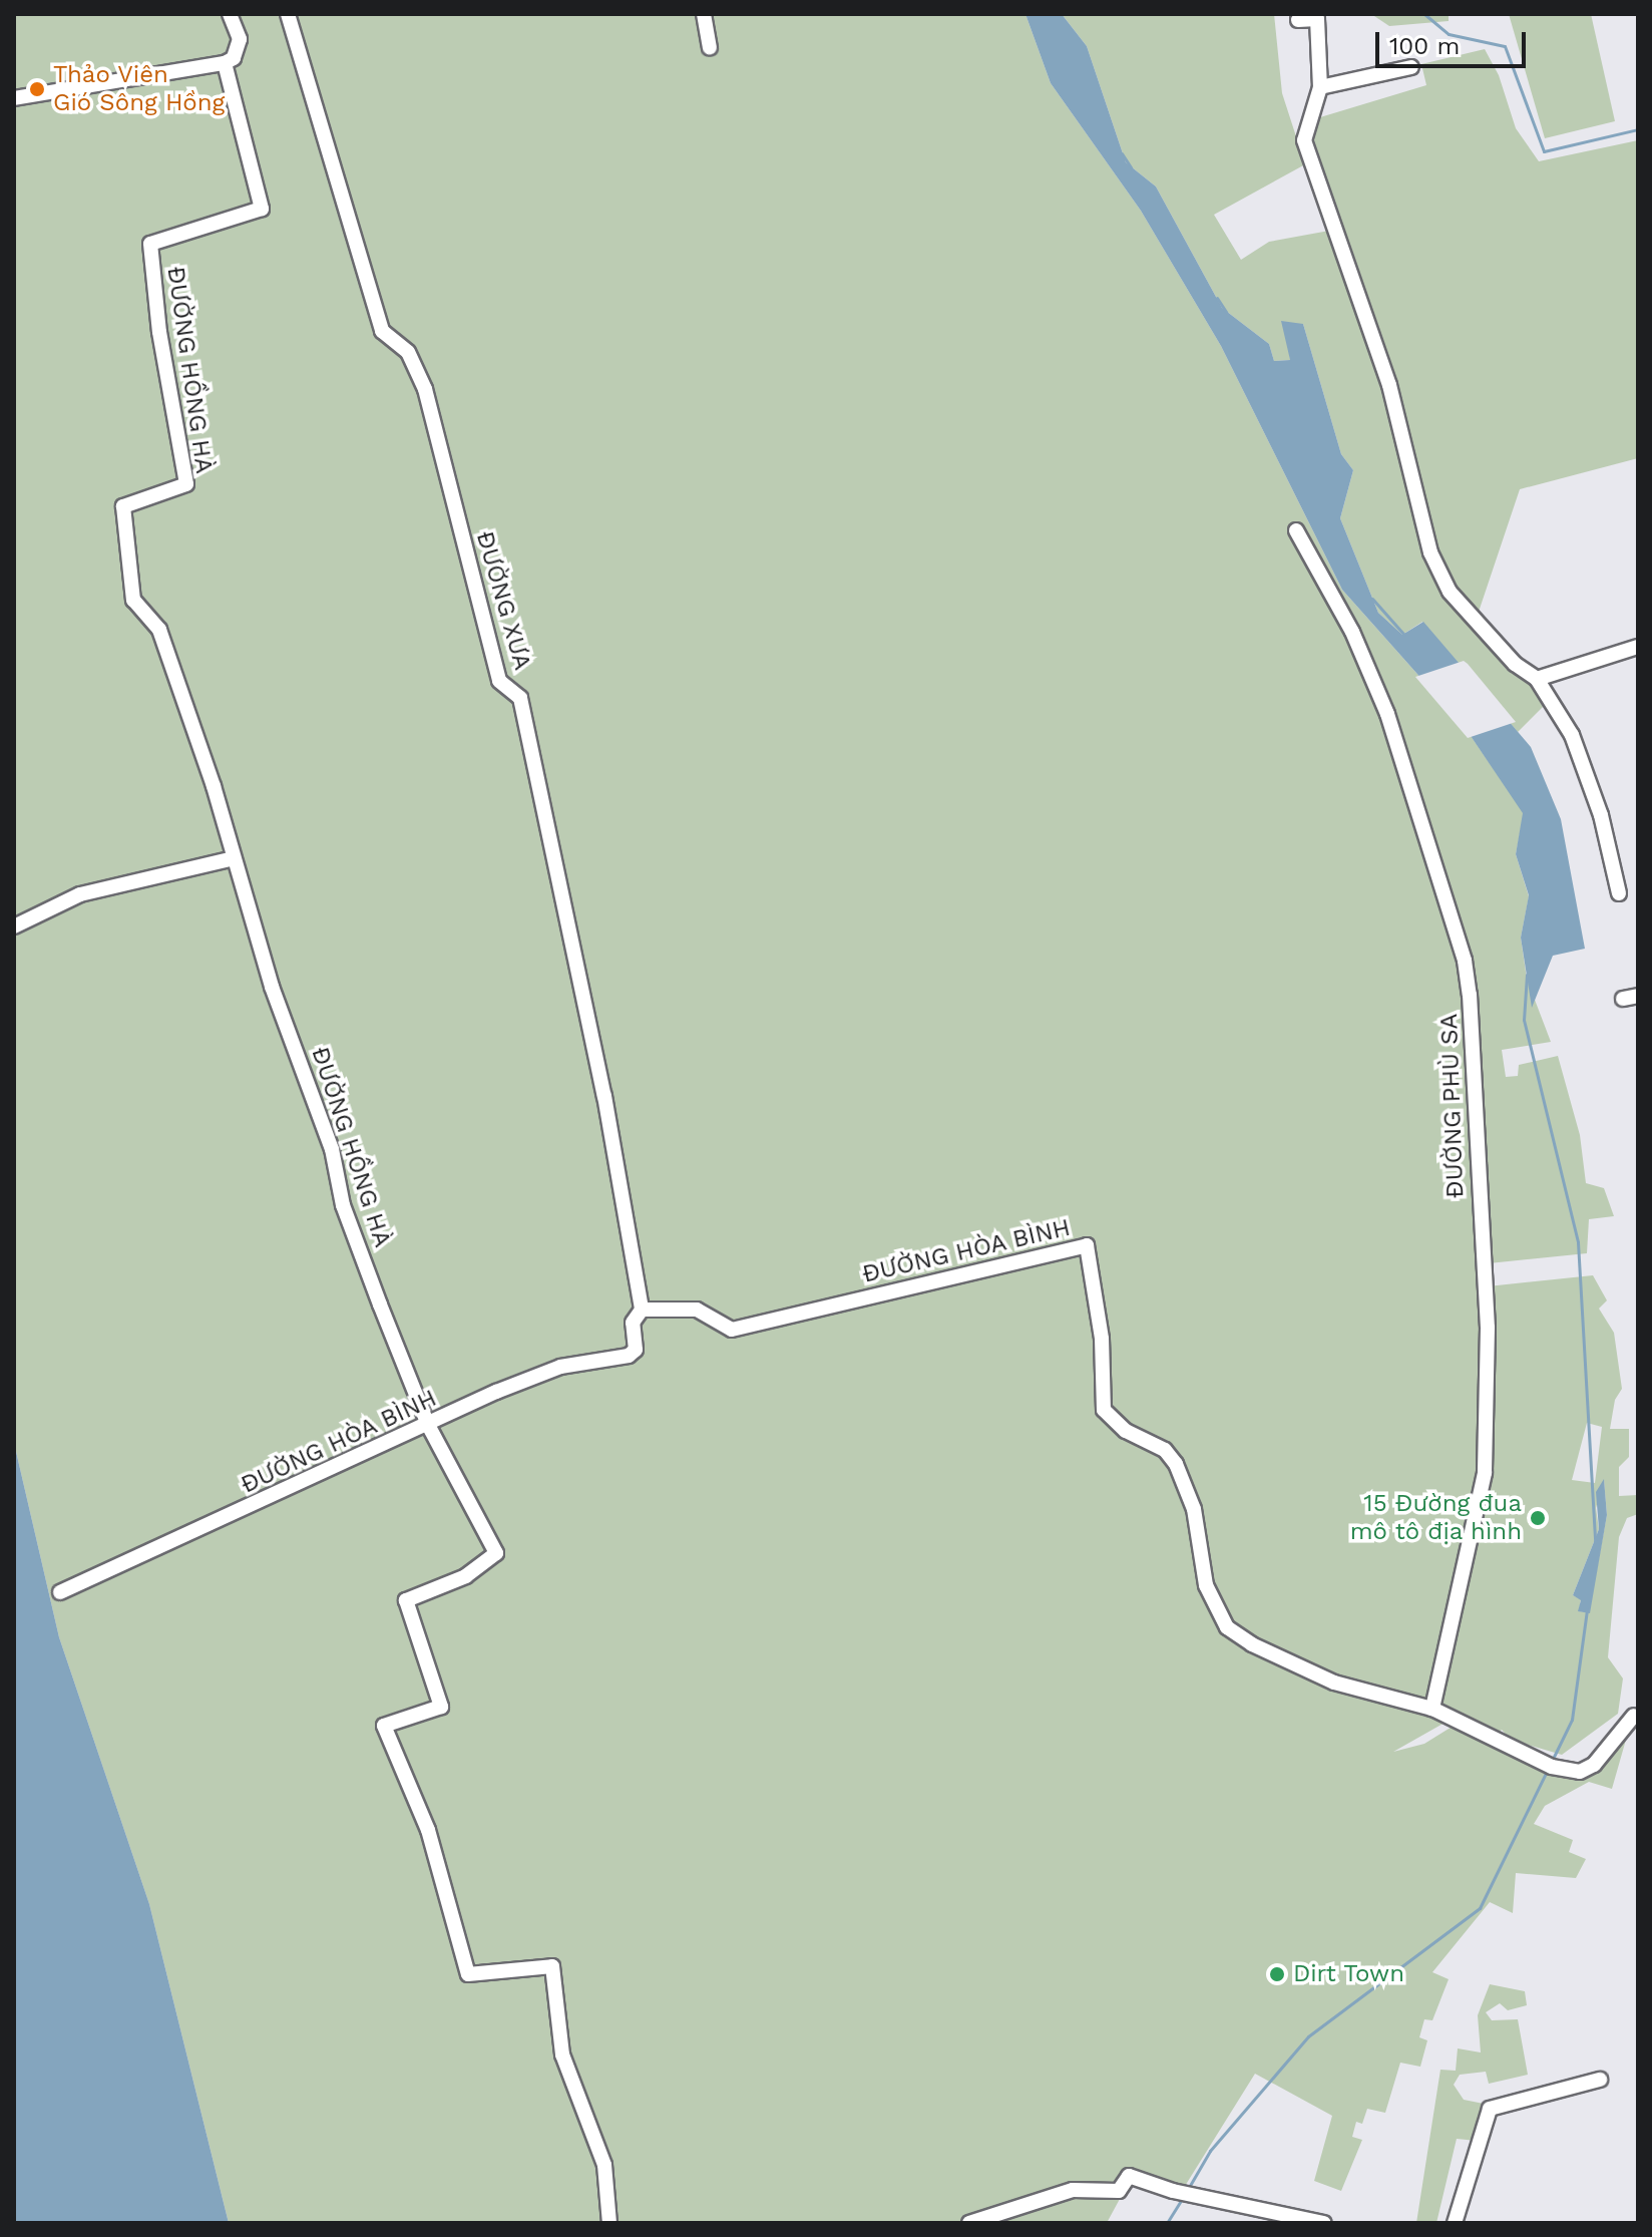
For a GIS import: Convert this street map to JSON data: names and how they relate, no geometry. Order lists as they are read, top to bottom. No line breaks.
{"streets":{"street":["ĐƯỜNG HỒNG HÀ","ĐƯỜNG XƯA","ĐƯỜNG PHÙ SA","ĐƯỜNG HÒA BÌNH"]},"crossings":[["ĐƯỜNG HỒNG HÀ","ĐƯỜNG HÒA BÌNH"],["ĐƯỜNG XƯA","ĐƯỜNG HÒA BÌNH"],["ĐƯỜNG PHÙ SA","ĐƯỜNG HÒA BÌNH"]],"places":["Thảo Viên Gió Sông Hồng","15 Đường đua mô tô địa hình","Dirt Town"],"scale_bar":"100 m"}
